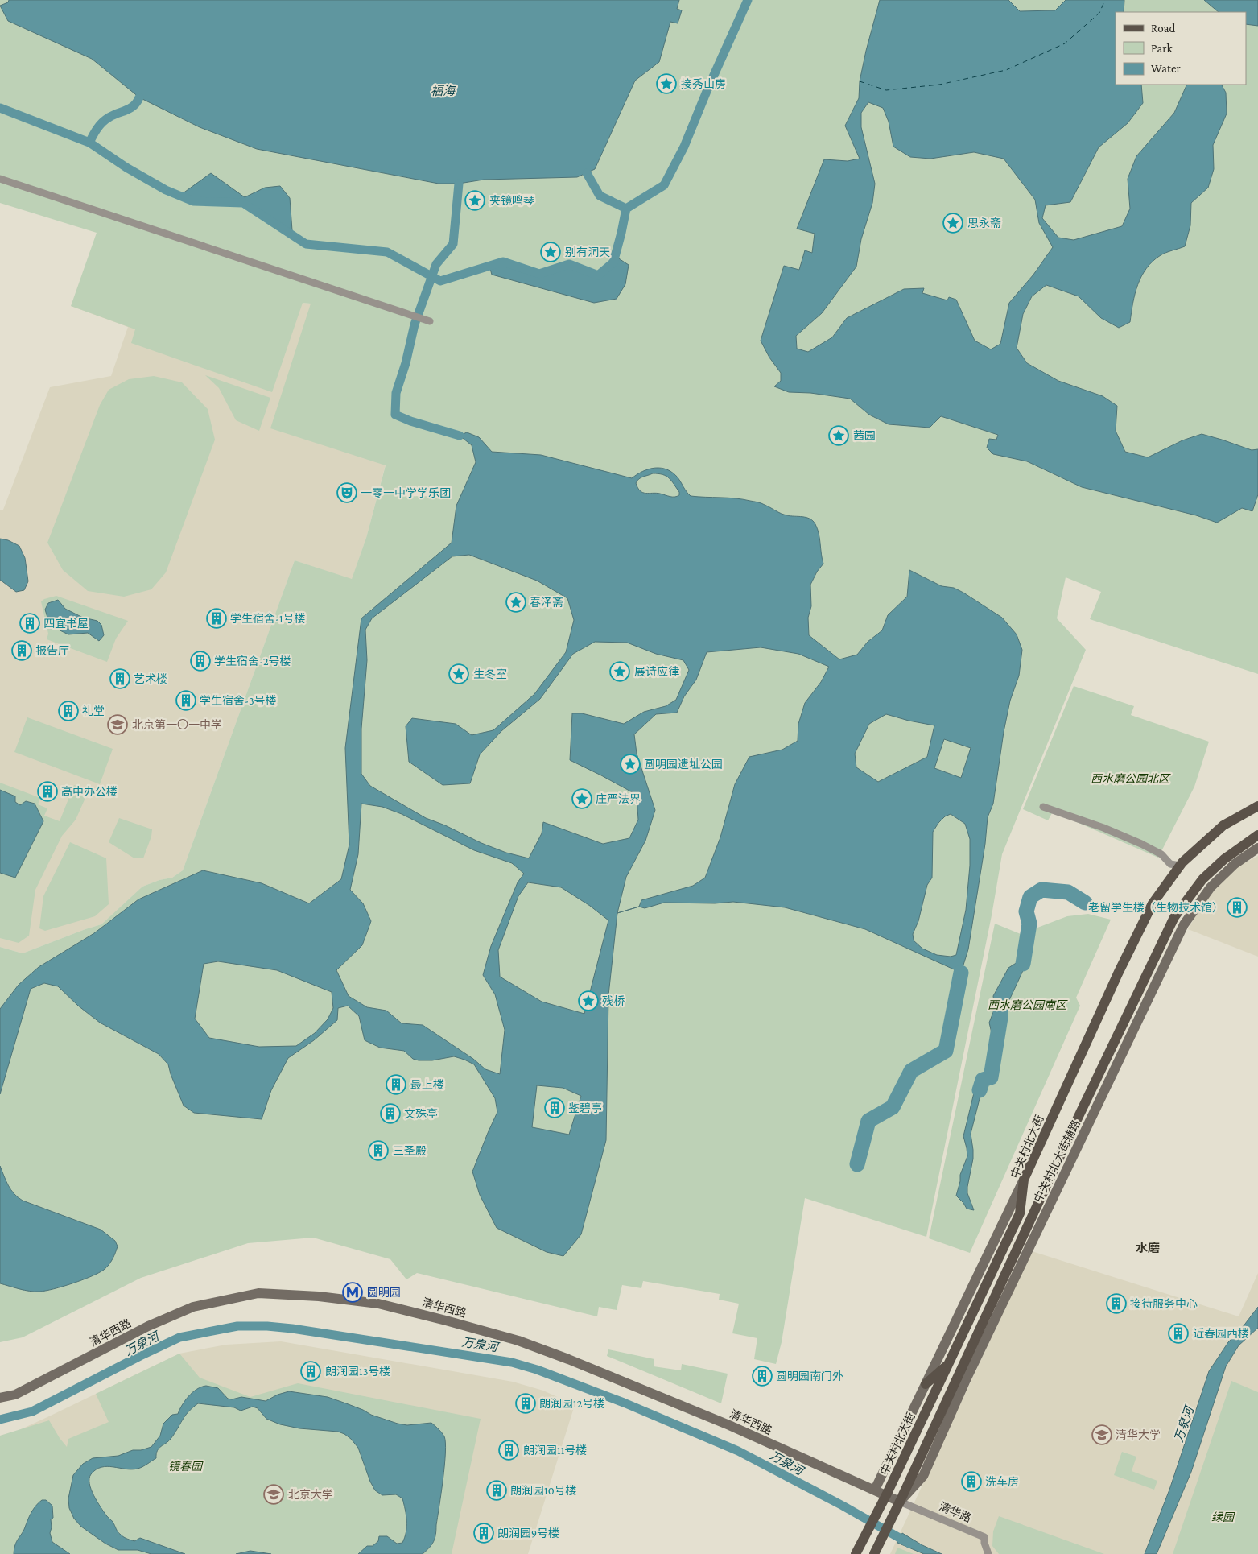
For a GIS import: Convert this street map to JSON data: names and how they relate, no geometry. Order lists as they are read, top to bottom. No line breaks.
{"streets":{"main road":["中关村北大街"],"street":["中关村北大街辅路","清华西路","清华路"]},"crossings":[["中关村北大街","中关村北大街辅路"],["中关村北大街","清华西路"],["中关村北大街辅路","清华西路"],["中关村北大街辅路","清华路"],["清华西路","清华路"]],"districts":["水磨"],"water":["福海","万泉河"],"parks":["西水磨公园北区","西水磨公园南区","镜春园","绿园"],"places":{"place":["接秀山房","夹镜鸣琴","思永斋","别有洞天","茜园","春泽斋","展诗应律","生冬室","圆明园遗址公园","庄严法界","残桥"],"theatre":["一零一中学学乐团"],"building":["学生宿舍-1号楼","四宜书屋","报告厅","学生宿舍-2号楼","艺术楼","学生宿舍-3号楼","礼堂","高中办公楼","老留学生楼（生物技术馆）","最上楼","鉴碧亭","文殊亭","三圣殿","接待服务中心","近春园西楼","朗润园13号楼","圆明园南门外","朗润园12号楼","朗润园11号楼","洗车房","朗润园10号楼","朗润园9号楼"],"school or university":["北京第一〇一中学","清华大学","北京大学"],"metro station":["圆明园"]},"legend":["Road","Park","Water"]}
